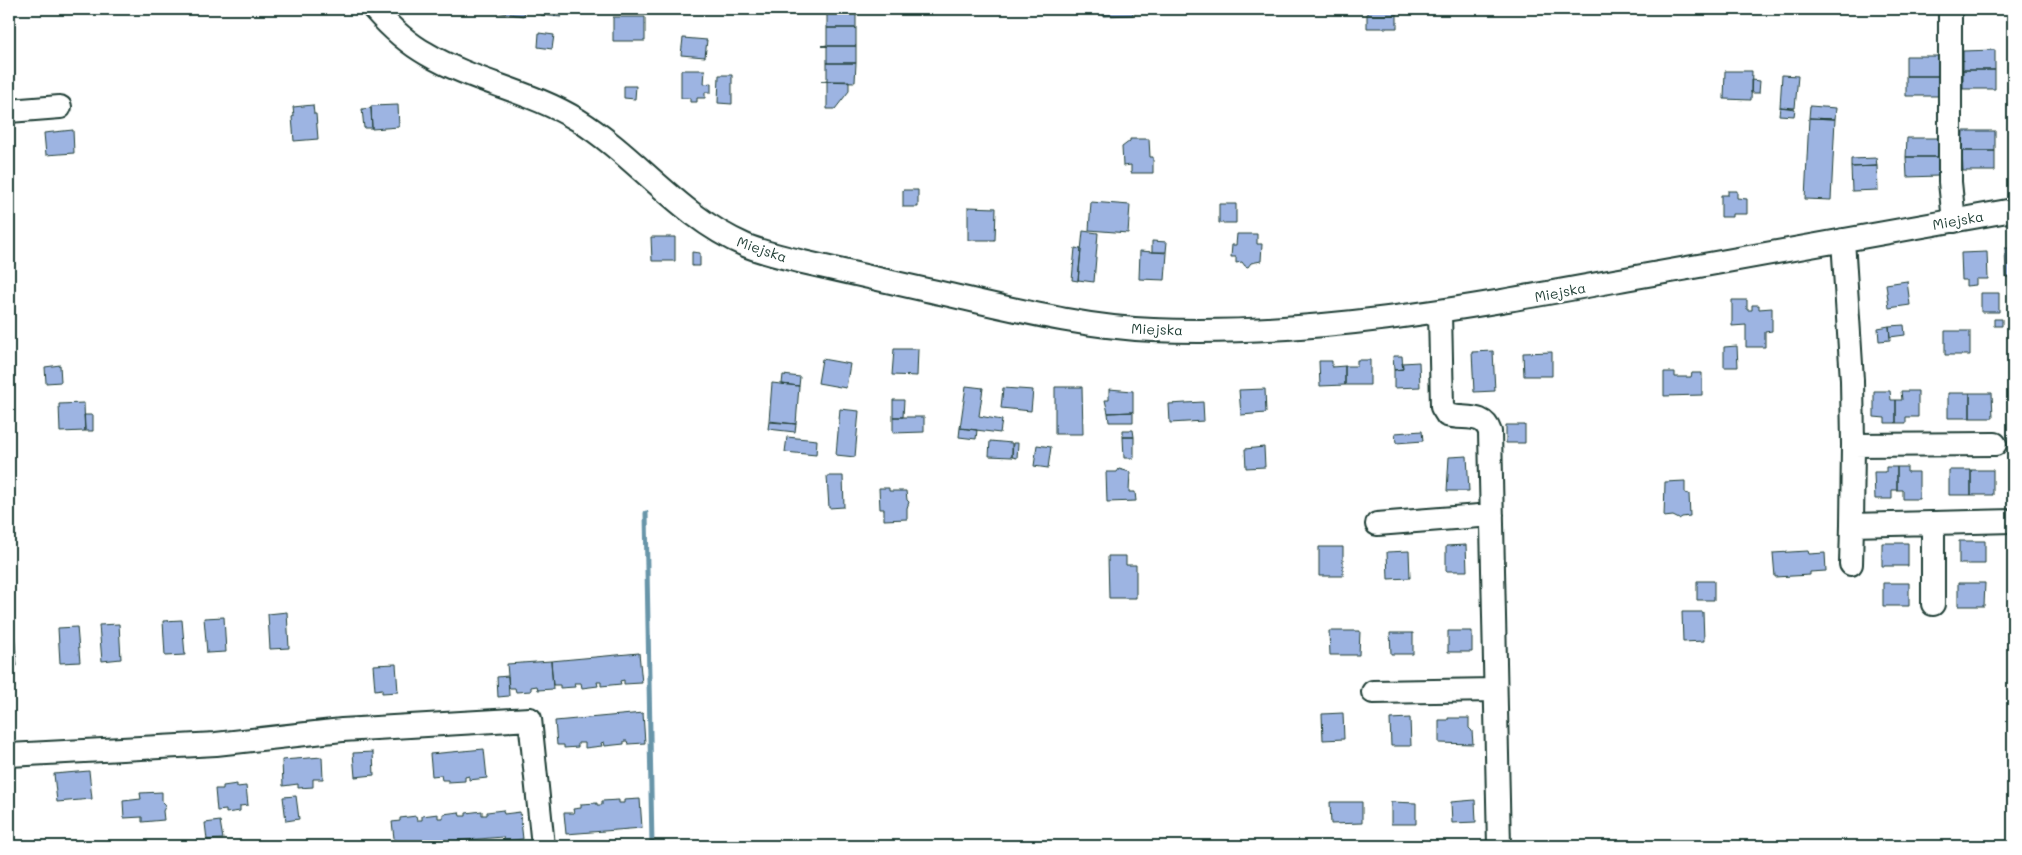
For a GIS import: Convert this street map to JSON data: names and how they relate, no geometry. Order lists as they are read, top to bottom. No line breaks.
{"streets":{"street":["Miejska"]}}
